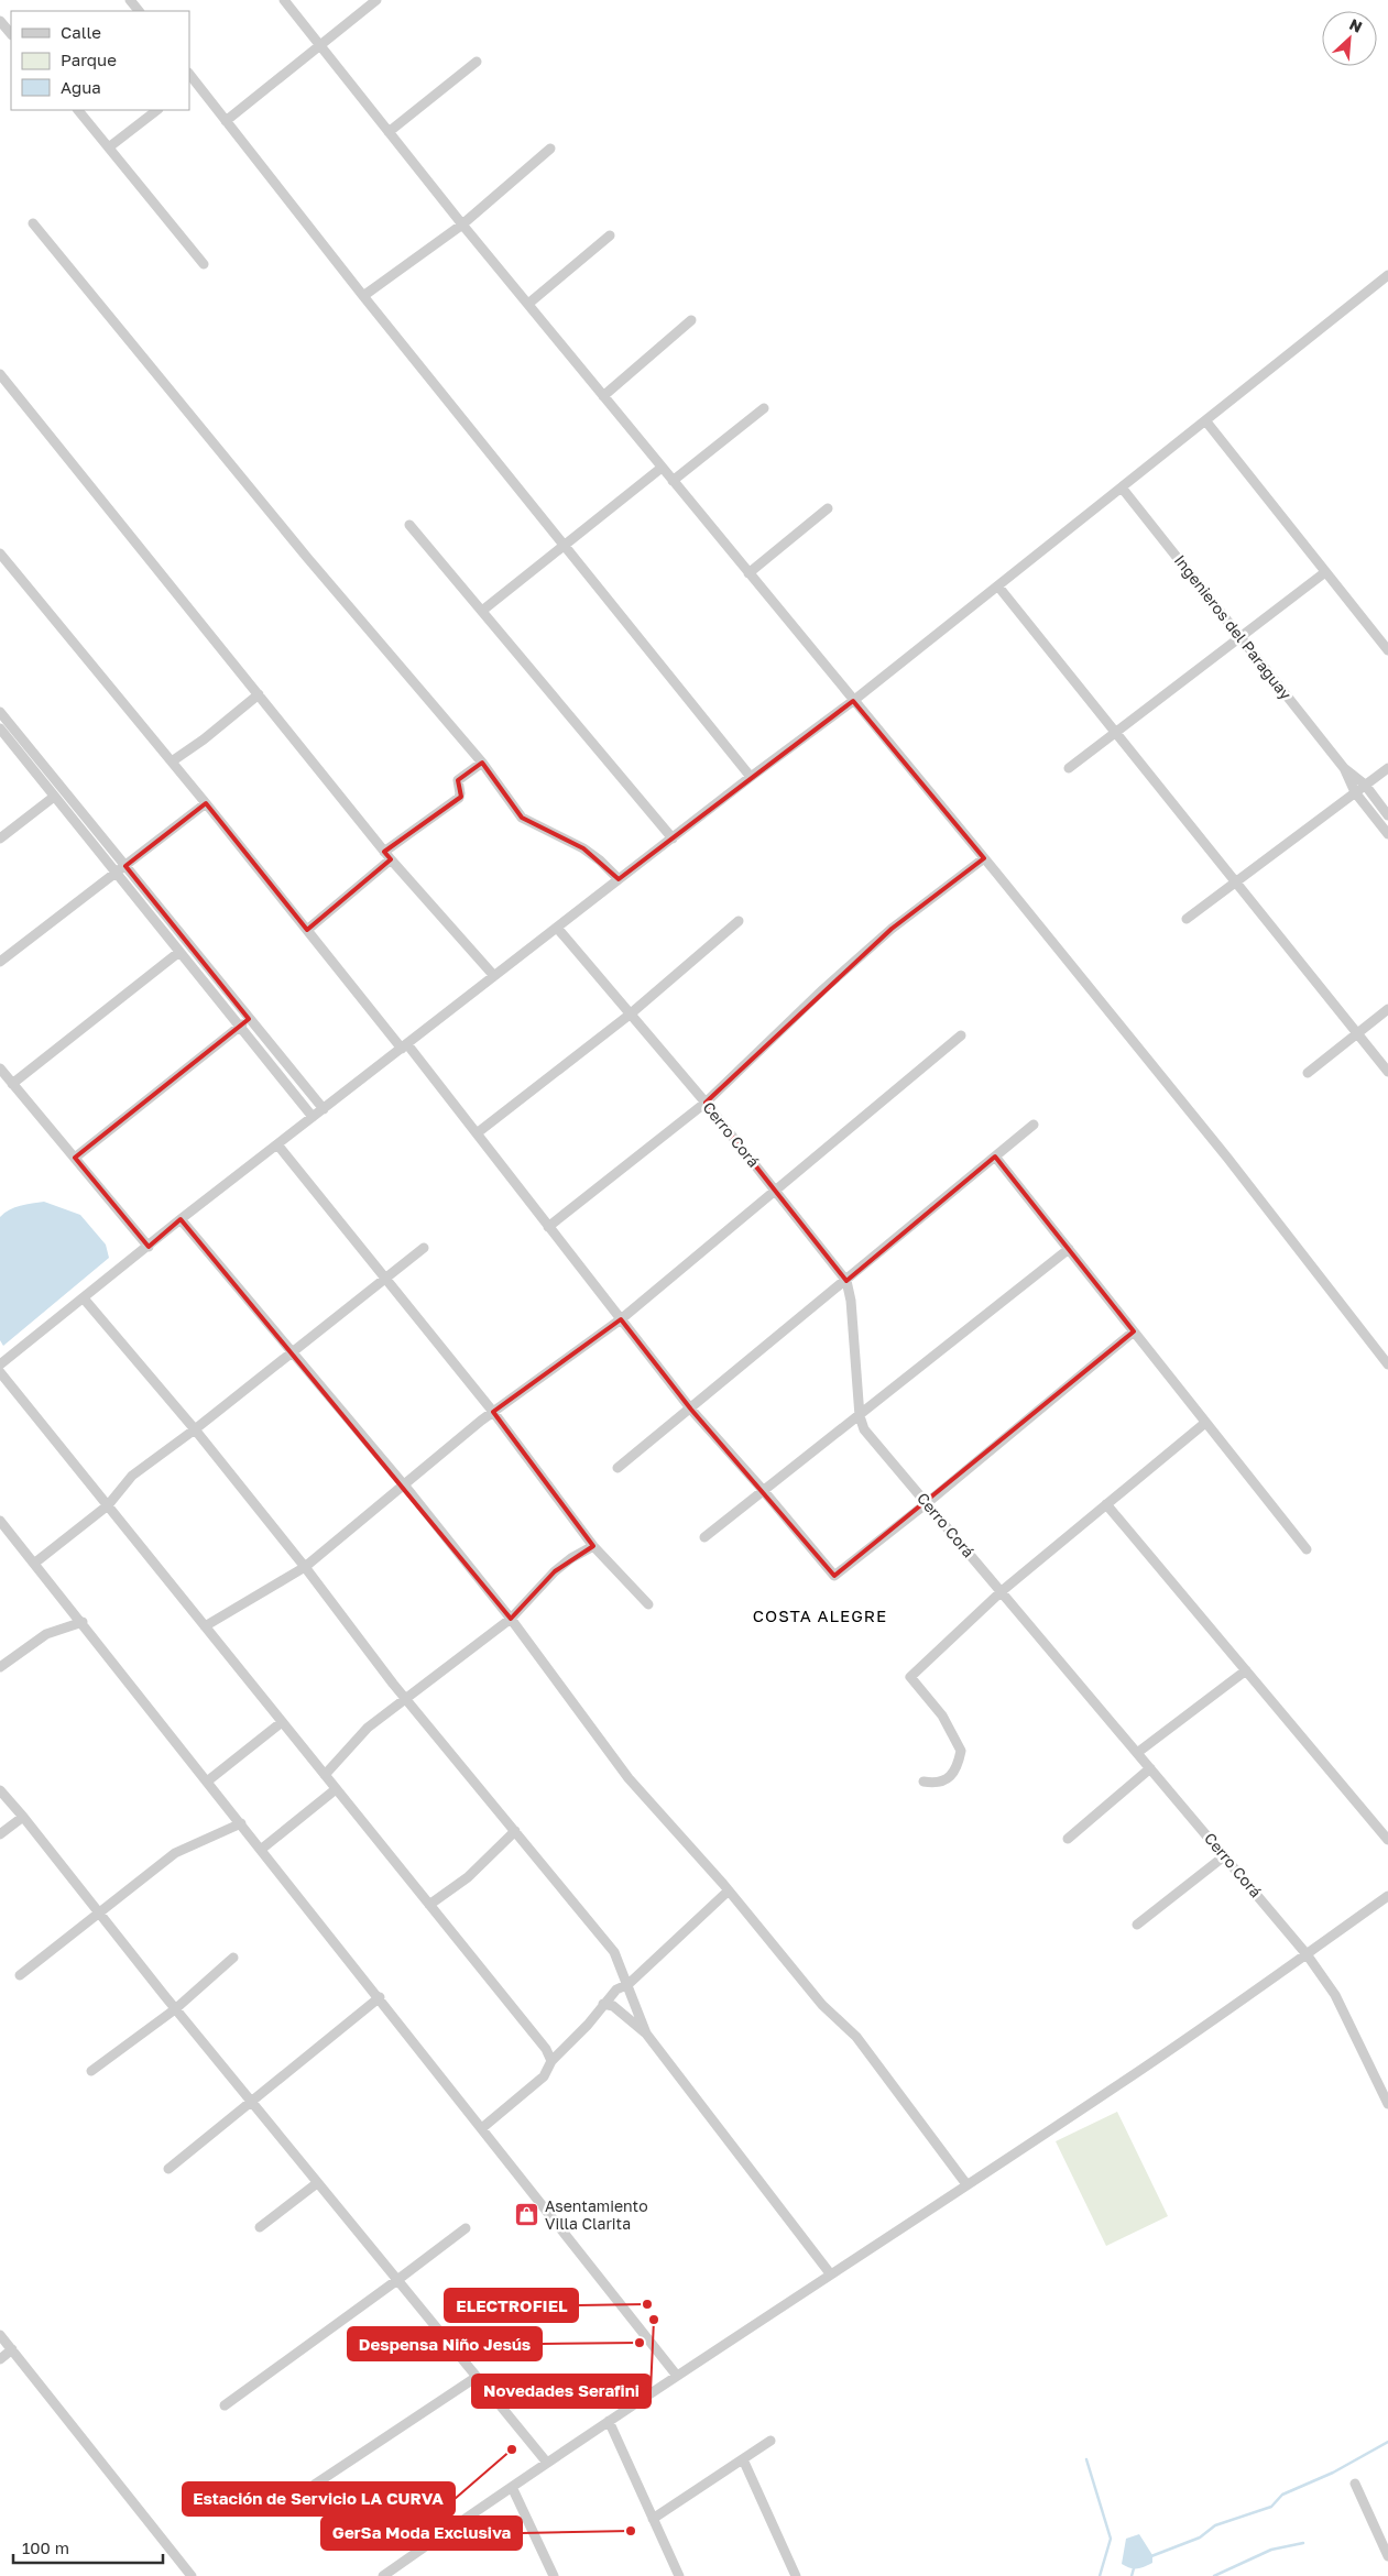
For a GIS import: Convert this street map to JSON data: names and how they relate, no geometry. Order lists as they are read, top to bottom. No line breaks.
{"streets":{"street":["Ingenieros del Paraguay","Cerro Corá"]},"districts":["COSTA ALEGRE"],"places":{"shop":["Asentamiento Villa Clarita"],"other":["ELECTROFIEL","Novedades Serafini","Despensa Niño Jesús","Estación de Servicio LA CURVA","GerSa Moda Exclusiva"]},"legend":["Calle","Parque","Agua"],"scale_bar":"100 m","north":"top right"}
